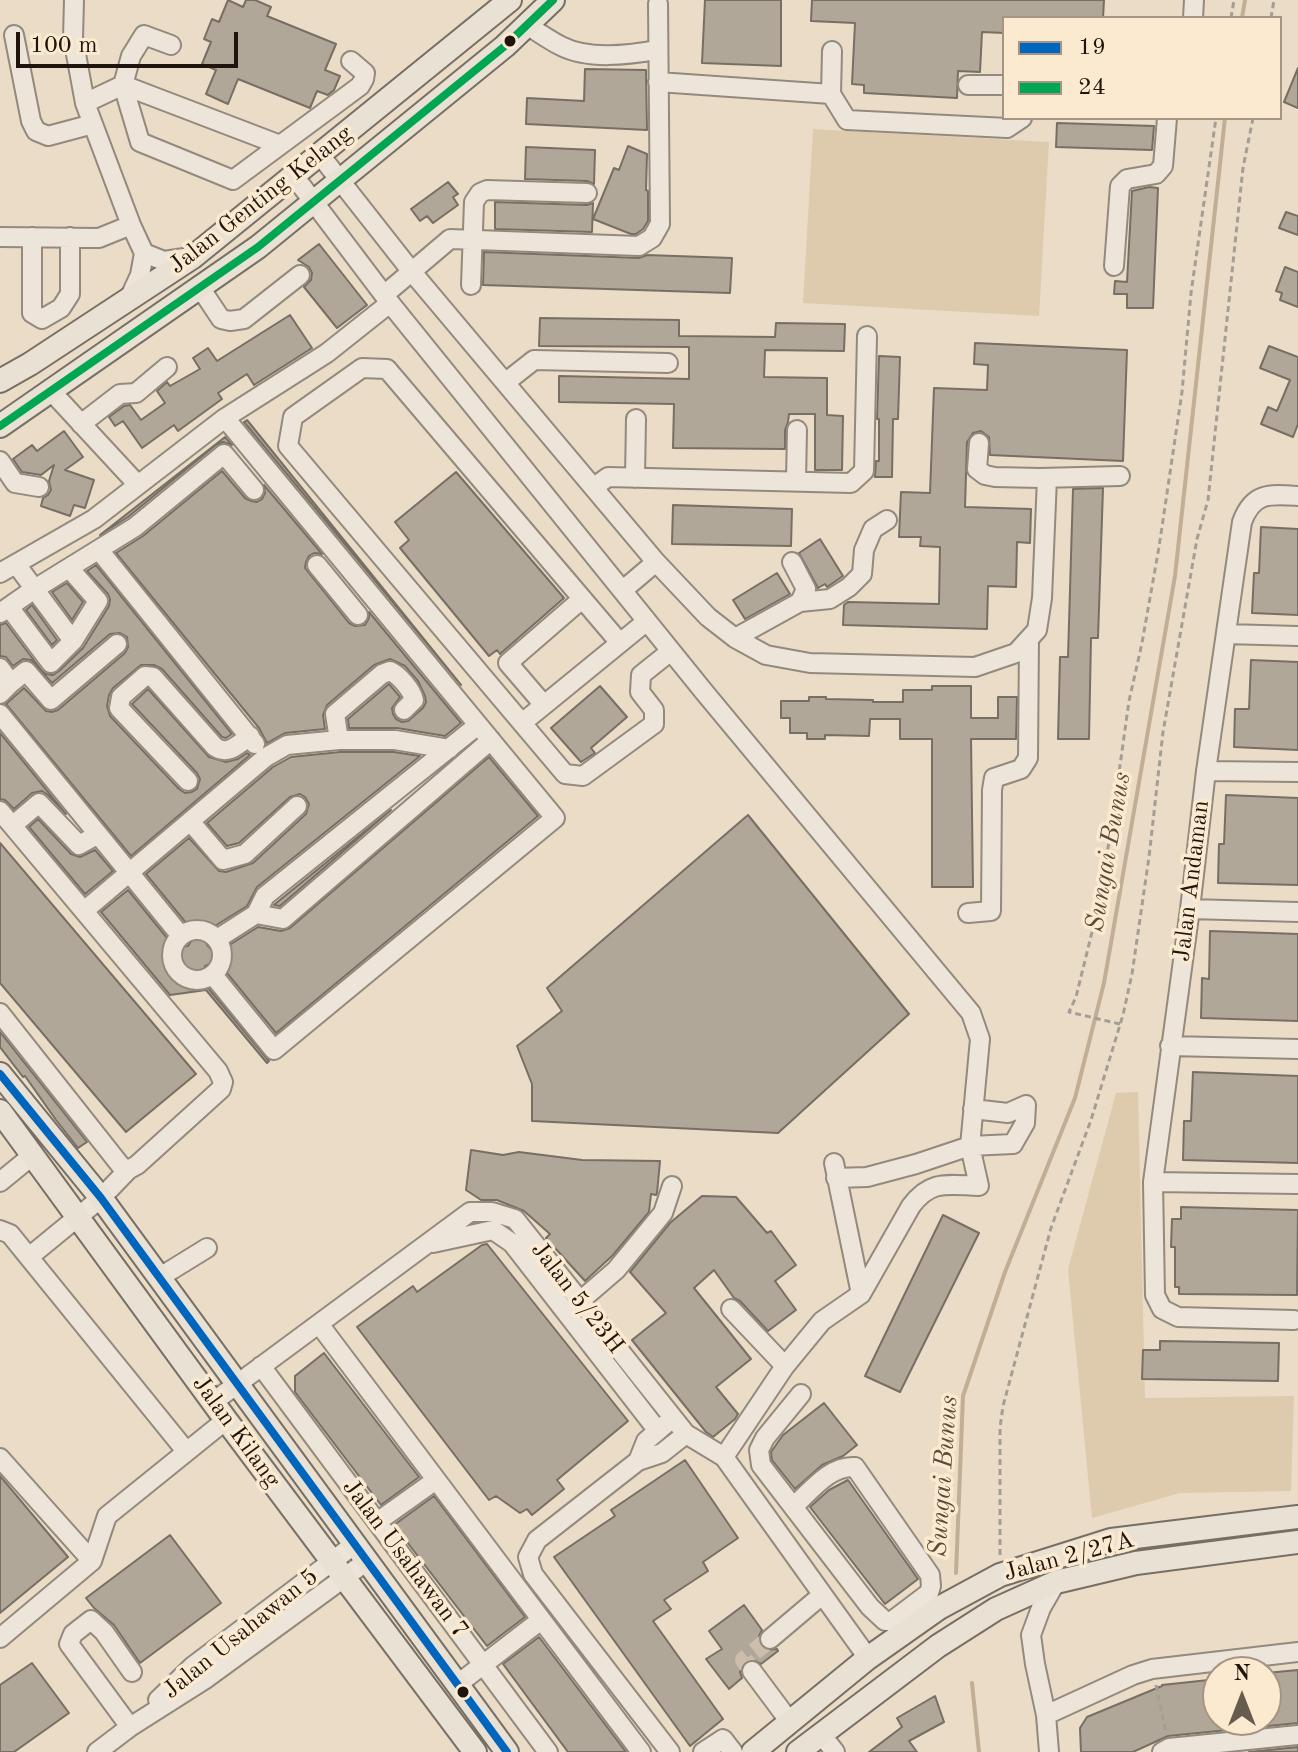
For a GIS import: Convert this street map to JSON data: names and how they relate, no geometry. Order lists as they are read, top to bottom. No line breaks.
{"streets":{"main road":["Jalan Genting Kelang","Jalan Kilang","Jalan 2/27A"],"street":["Jalan Andaman","Jalan 5/23H","Jalan Usahawan 7","Jalan Usahawan 5"]},"crossings":[["Jalan 5/23H","Jalan Kilang"],["Jalan 5/23H","Jalan 2/27A"],["Jalan 5/23H","Jalan Usahawan 7"],["Jalan Kilang","Jalan Usahawan 5"]],"water":["Sungai Bunus"],"lines":["transit line 24","transit line 19"],"legend":["19","24"],"scale_bar":"100 m","north":"top"}
